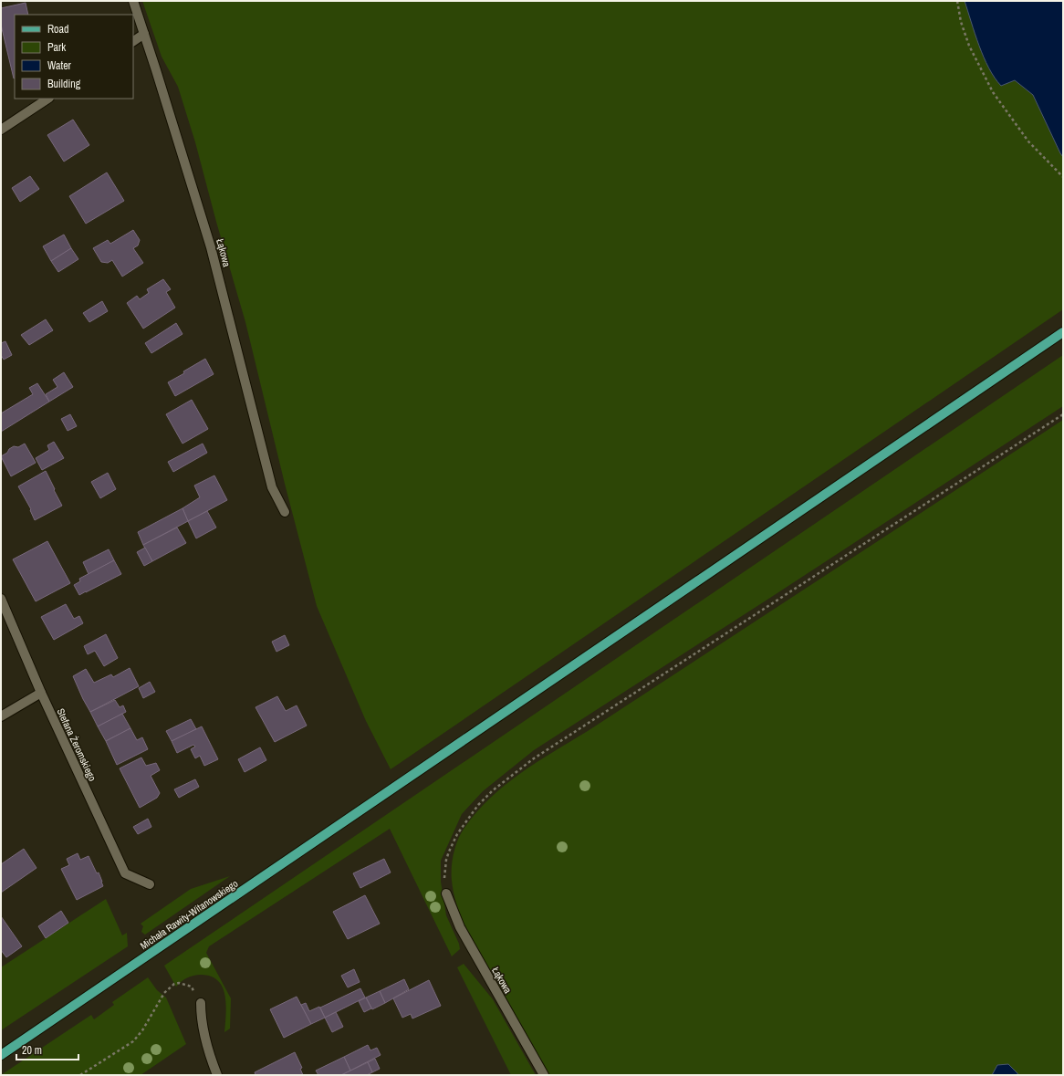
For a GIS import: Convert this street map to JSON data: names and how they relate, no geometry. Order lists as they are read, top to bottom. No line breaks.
{"streets":{"main road":["Michała Rawity-Witanowskiego"],"street":["Łąkowa","Stefana Żeromskiego"]},"legend":["Road","Park","Water","Building"],"scale_bar":"20 m"}
